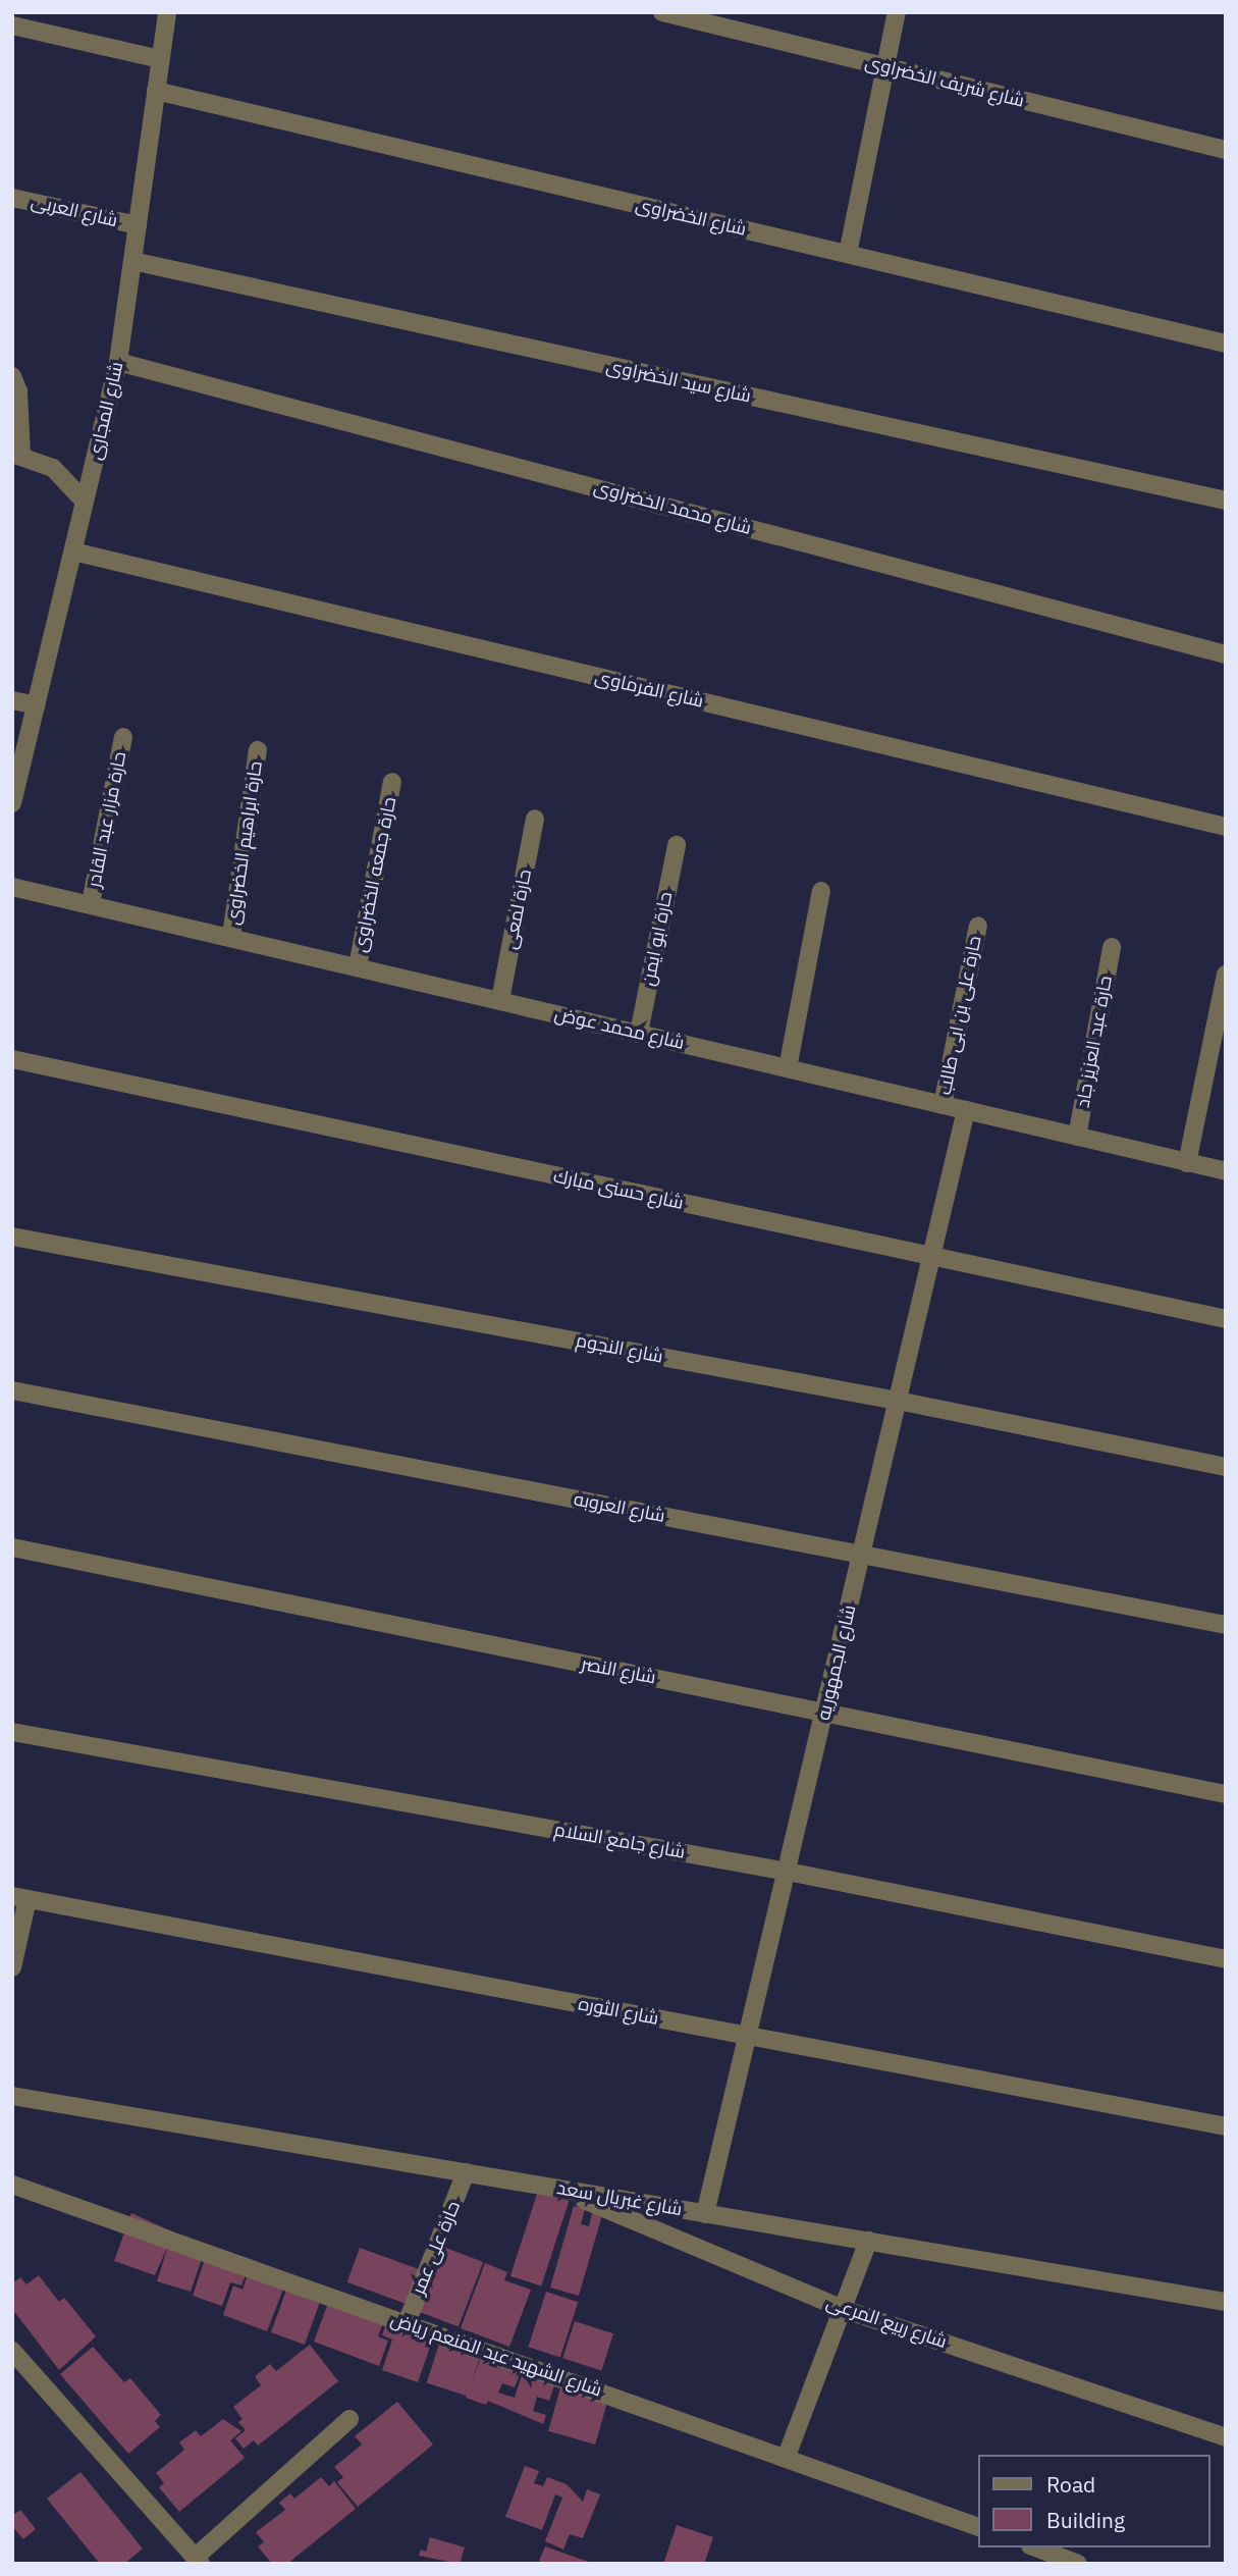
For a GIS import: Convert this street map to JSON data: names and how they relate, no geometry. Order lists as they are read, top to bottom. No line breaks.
{"streets":{"street":["شارع شريف الخضراوى","شارع العربى","شارع الخضراوى","شارع سيد الخضراوى","شارع المجارى","شارع محمد الخضراوى","شارع الفرماوى","حارة مزار عبد القادر","حارة ابراهيم الخضراوى","حارة جمعه الخضراوى","حارة لمعى","حارة ابو ايمن","حارة على بن ابى طالب","شارع محمد عوض","حارة عبد العزيز جاد","شارع حسنى مبارك","شارع النجوم","شارع العروبه","شارع الجمهوريه","شارع النصر","شارع جامع السلام","شارع الثوره","شارع غبريال سعد","حارة على عمر","شارع ربيع المرعى","شارع الشهيد عبد المنعم رياض"]},"crossings":[["شارع العربى","شارع المجارى"],["شارع الخضراوى","شارع المجارى"],["شارع سيد الخضراوى","شارع المجارى"],["شارع المجارى","شارع محمد الخضراوى"],["شارع المجارى","شارع الفرماوى"],["حارة مزار عبد القادر","شارع محمد عوض"],["حارة ابراهيم الخضراوى","شارع محمد عوض"],["حارة جمعه الخضراوى","شارع محمد عوض"],["حارة لمعى","شارع محمد عوض"],["حارة ابو ايمن","شارع محمد عوض"],["حارة على بن ابى طالب","شارع محمد عوض"],["شارع محمد عوض","حارة عبد العزيز جاد"],["شارع محمد عوض","شارع الجمهوريه"],["شارع حسنى مبارك","شارع الجمهوريه"],["شارع النجوم","شارع الجمهوريه"],["شارع العروبه","شارع الجمهوريه"],["شارع الجمهوريه","شارع النصر"],["شارع الجمهوريه","شارع جامع السلام"],["شارع الجمهوريه","شارع الثوره"],["شارع الجمهوريه","شارع غبريال سعد"],["شارع غبريال سعد","حارة على عمر"],["شارع غبريال سعد","شارع ربيع المرعى"],["حارة على عمر","شارع الشهيد عبد المنعم رياض"]],"legend":["Road","Building"]}
